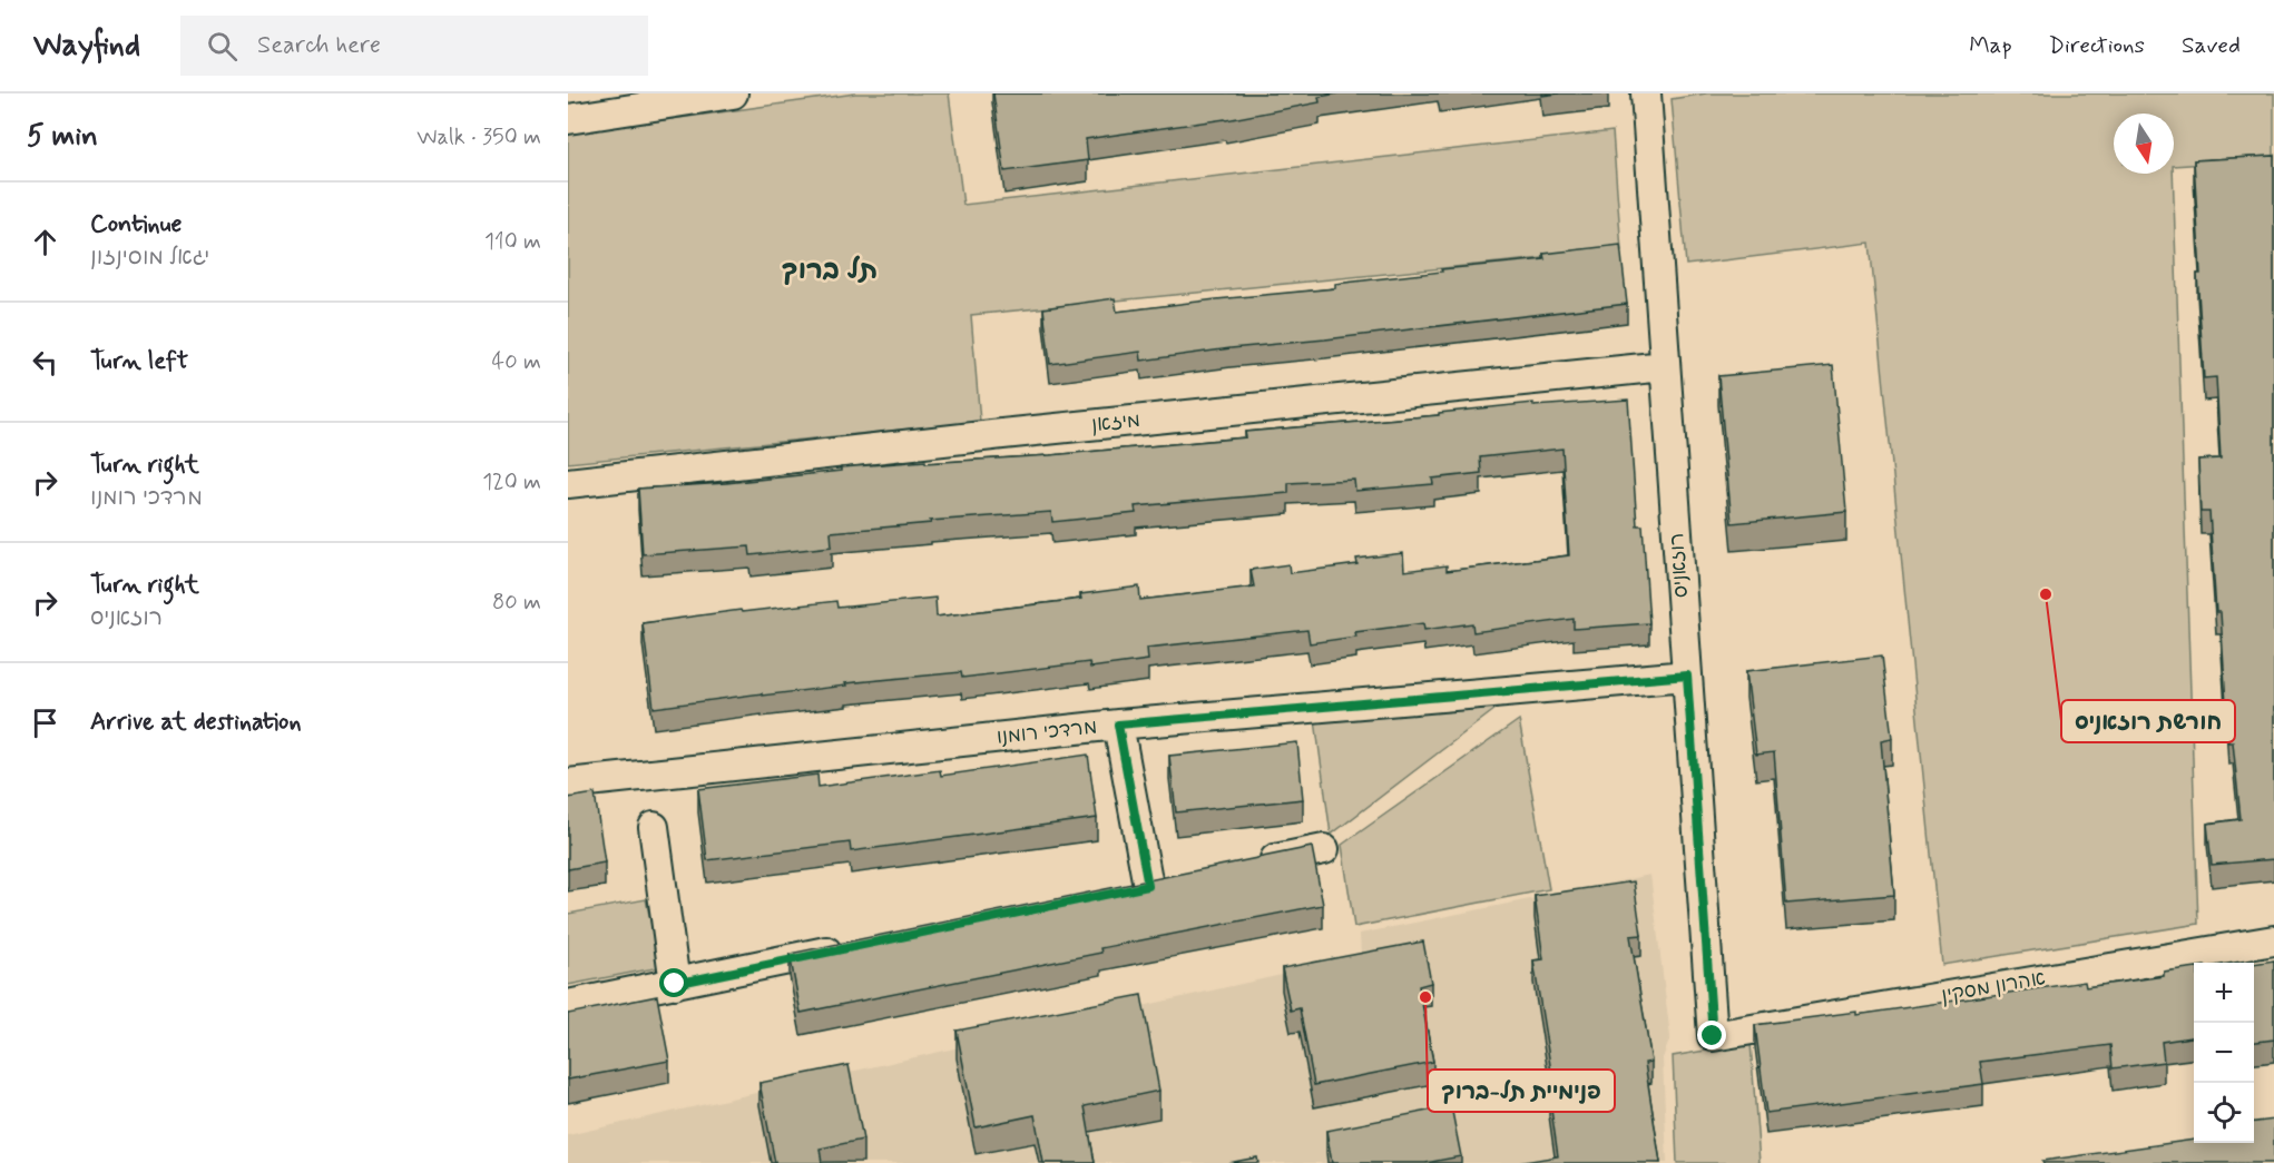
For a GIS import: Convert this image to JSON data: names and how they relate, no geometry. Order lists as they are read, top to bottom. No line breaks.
{"streets":{"street":["מיזאן","רוזאניס","מרדכי רומנו","אהרון מסקין"]},"crossings":[["מיזאן","רוזאניס"],["רוזאניס","מרדכי רומנו"],["רוזאניס","אהרון מסקין"]],"districts":["תל ברוך"],"places":["חורשת רוזאניס","פנימיית תל-ברוך"],"north":"bottom","page":{"header":"Wayfind","search":"Search here","nav":["Map","Directions","Saved"],"heading":["5 min","Walk · 350 m"],"list":[["Continue","יגאל מוסינזון","110 m"],["Turn left","40 m"],["Turn right","מרדכי רומנו","120 m"],["Turn right","רוזאניס","80 m"],"Arrive at destination"],"map_buttons":["+","−"]}}
